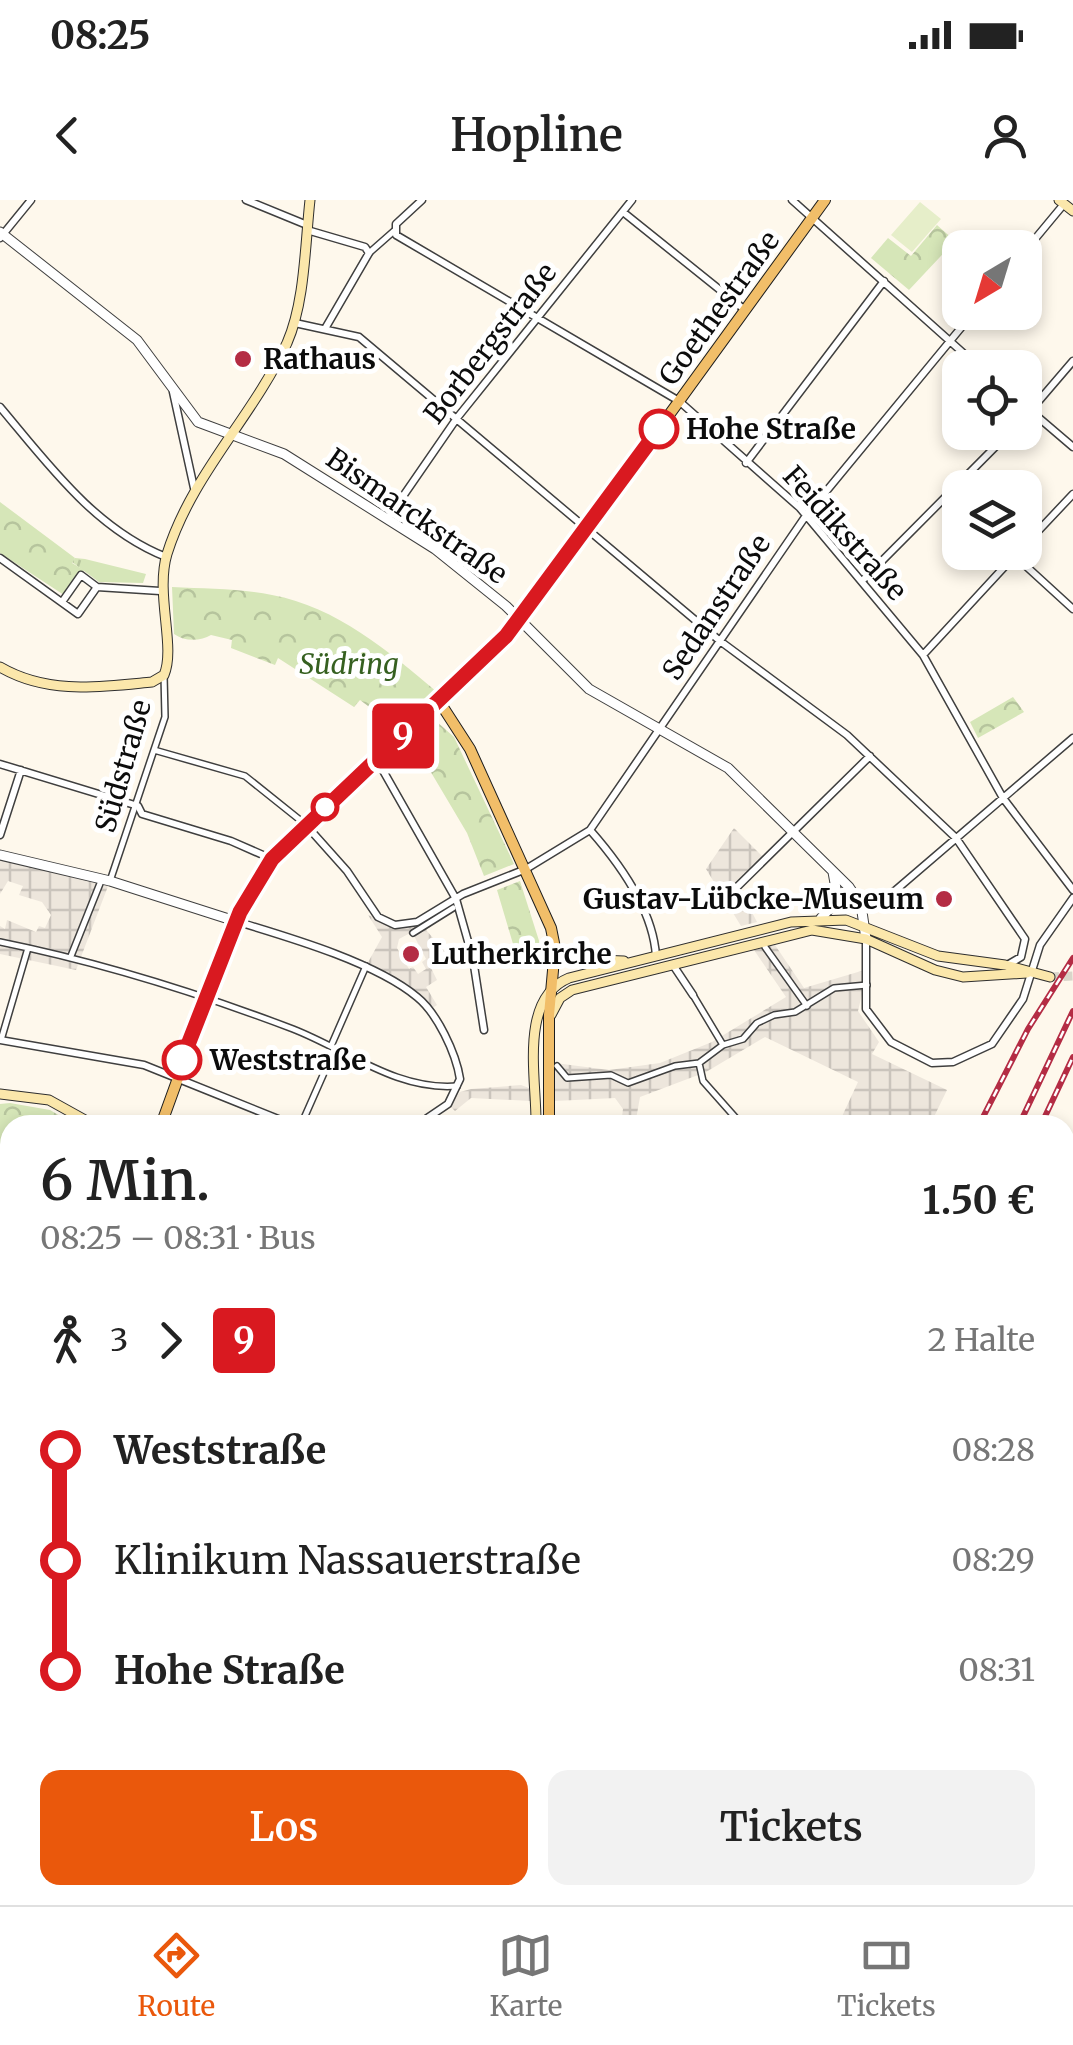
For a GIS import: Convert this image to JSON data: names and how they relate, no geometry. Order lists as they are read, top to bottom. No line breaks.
{"streets":{"main road":["Goethestraße","Südstraße"],"street":["Borbergstraße","Bismarckstraße","Feidikstraße","Sedanstraße"]},"crossings":[["Goethestraße","Bismarckstraße"],["Goethestraße","Feidikstraße"],["Goethestraße","Sedanstraße"],["Borbergstraße","Bismarckstraße"],["Borbergstraße","Feidikstraße"],["Bismarckstraße","Sedanstraße"],["Bismarckstraße","Südstraße"],["Feidikstraße","Sedanstraße"]],"parks":["Südring"],"places":["Rathaus","Hohe Straße","Gustav-Lübcke-Museum","Lutherkirche","Weststraße"],"lines":["bus line 9"],"north":"bottom left","page":{"status":"08:25","header":"Hopline","on_map":"9","heading":["6 Min.","08:25 – 08:31 · Bus","1.50 €"],"legs":["3","9","2 Halte"],"list":[{"name":"Weststraße","value":"08:28"},{"name":"Klinikum Nassauerstraße","value":"08:29"},{"name":"Hohe Straße","value":"08:31"}],"buttons":["Los","Tickets"],"tabs":["Route","Karte","Tickets"]}}
